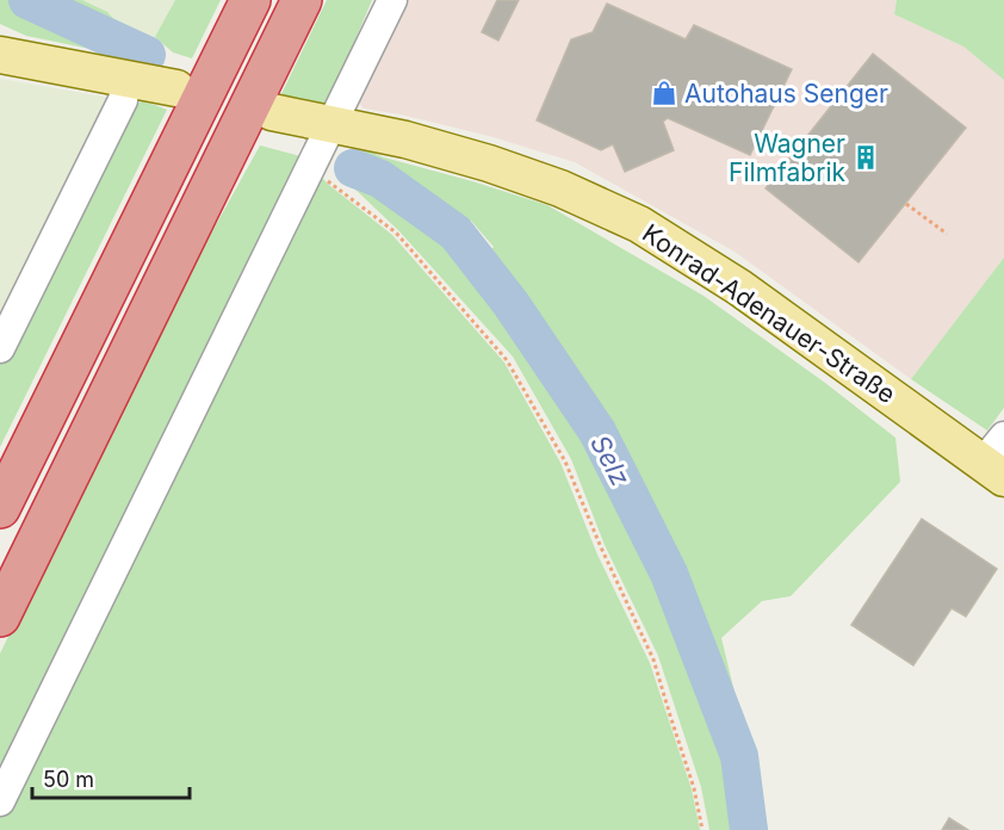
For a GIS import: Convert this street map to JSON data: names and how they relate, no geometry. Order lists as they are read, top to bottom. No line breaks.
{"streets":{"main road":["Konrad-Adenauer-Straße"]},"water":["Selz"],"places":{"shop":["Autohaus Senger"],"building":["Wagner Filmfabrik"]},"scale_bar":"50 m"}
